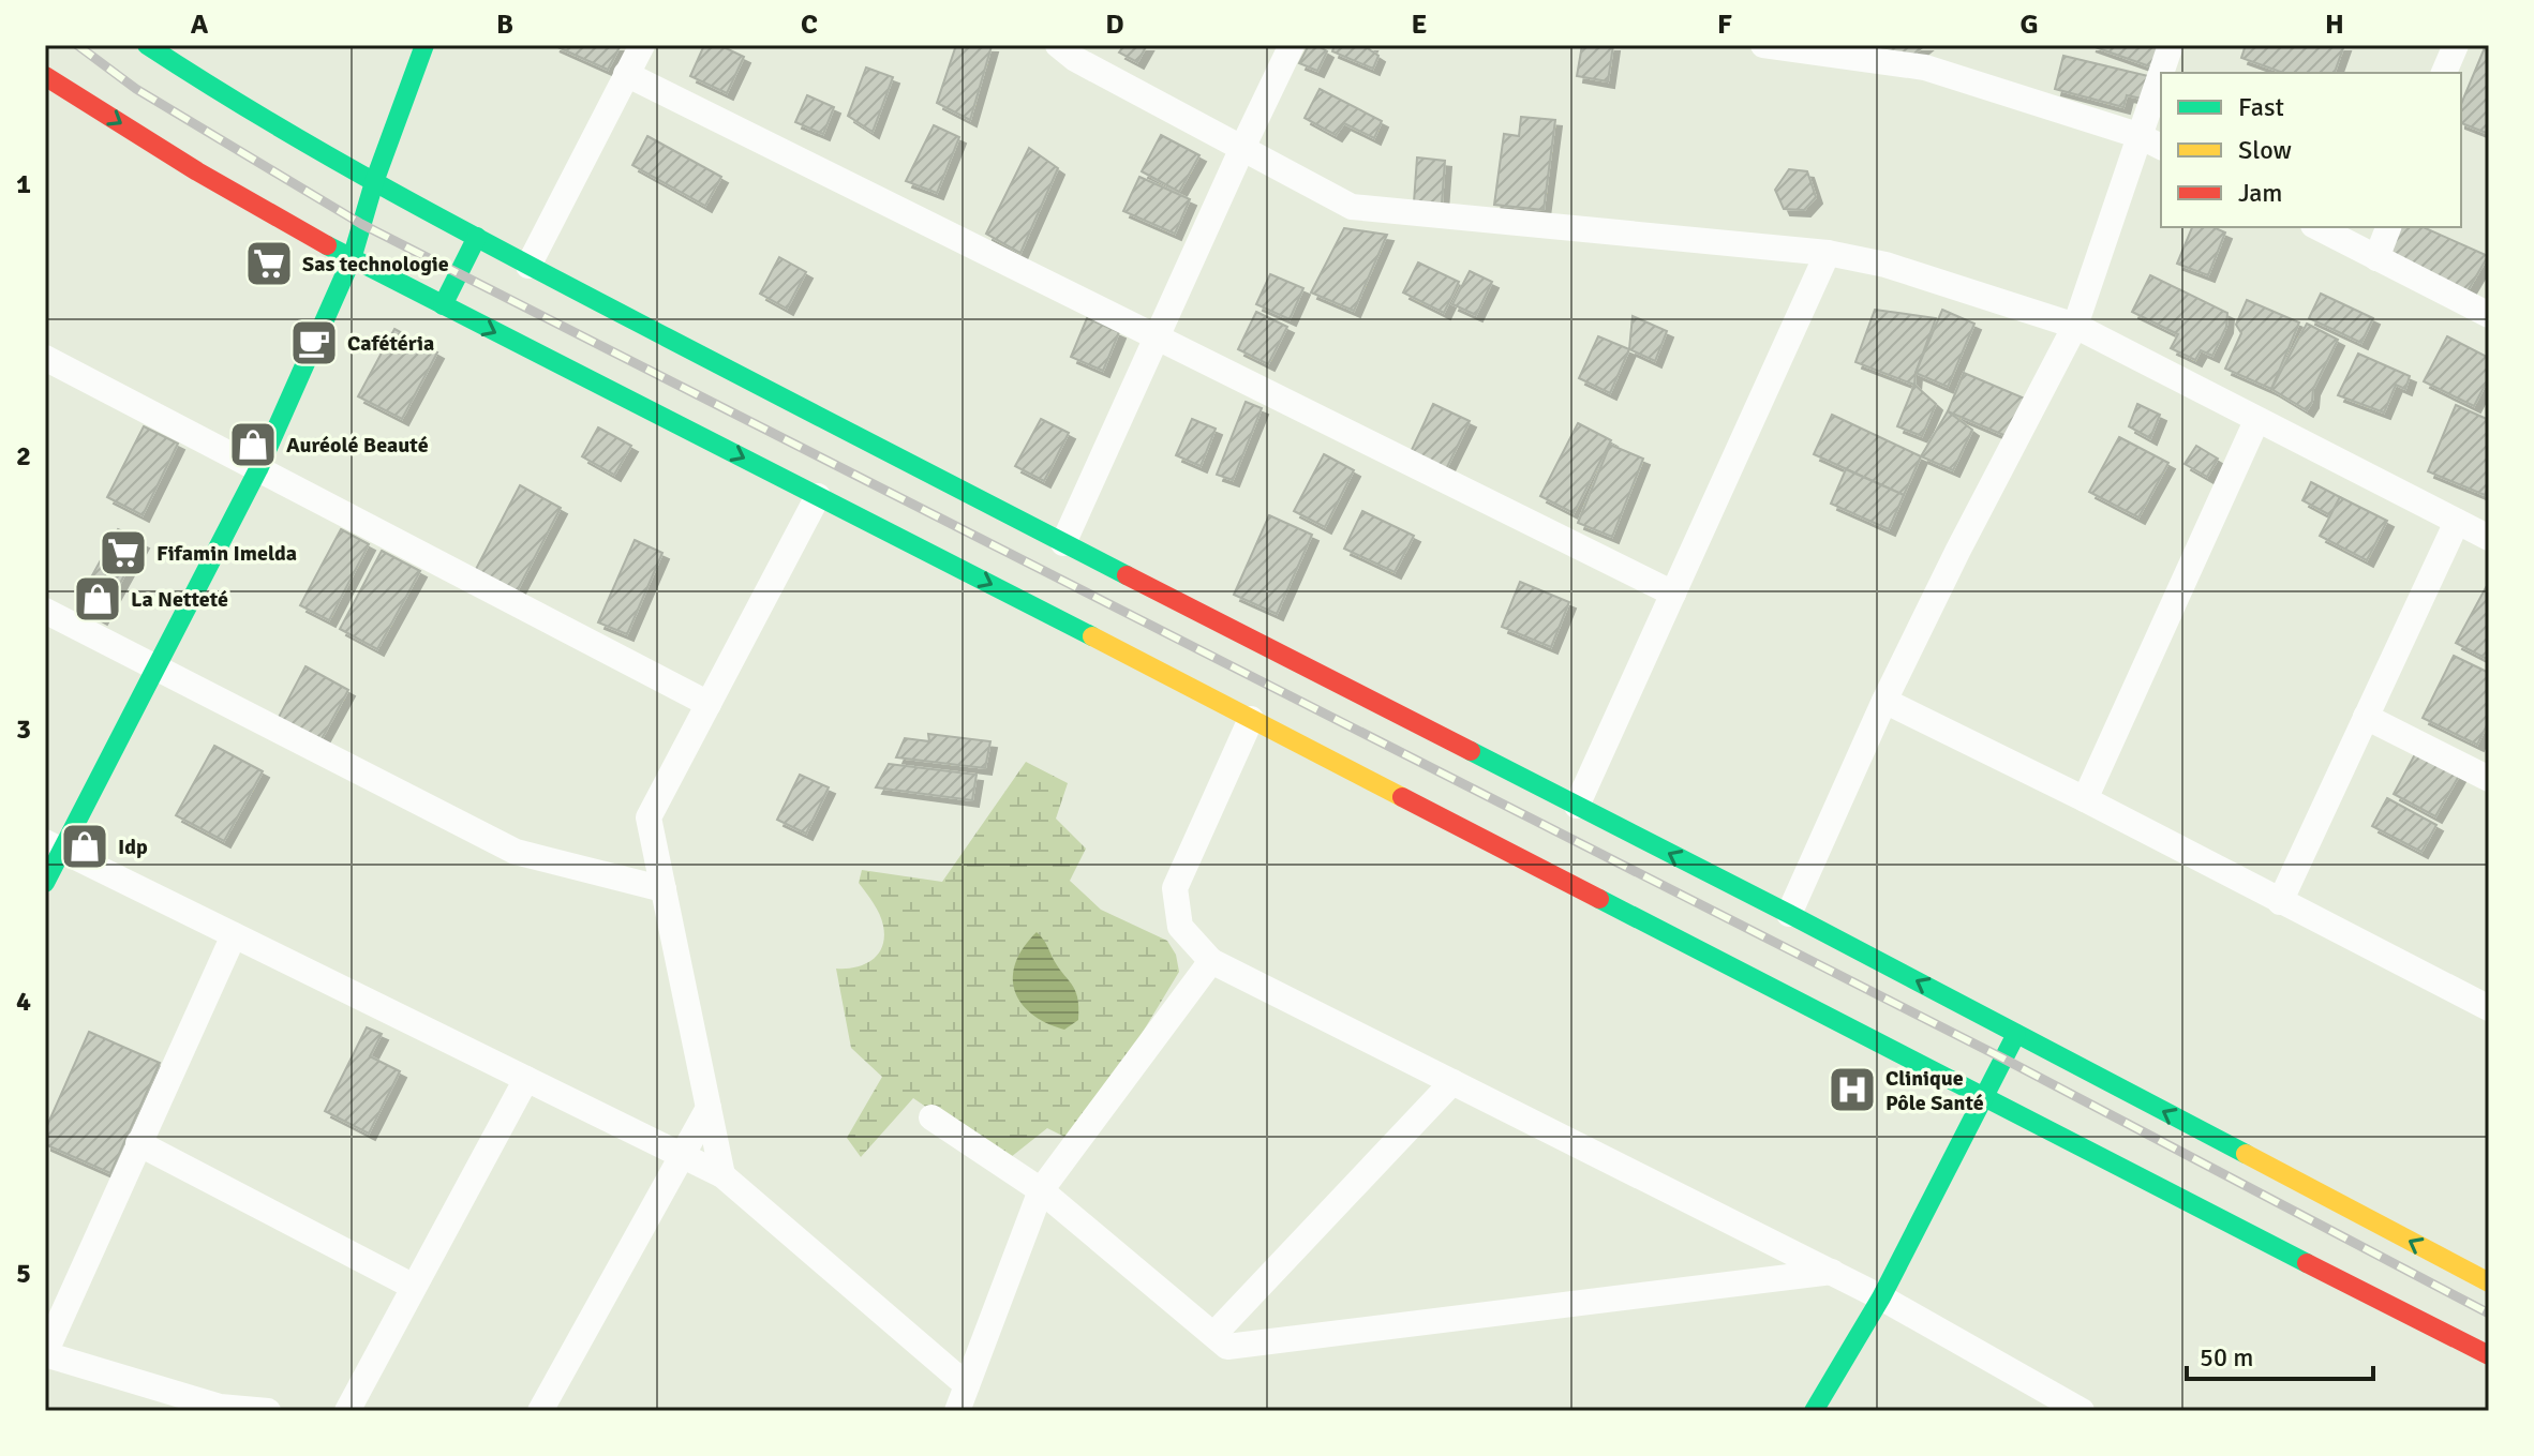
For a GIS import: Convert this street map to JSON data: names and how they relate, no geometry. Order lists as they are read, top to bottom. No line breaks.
{"places":{"supermarket":["Sas technologie","Fifamin Imelda"],"cafe":["Cafétéria"],"shop":["Auréolé Beauté","La Netteté","Idp"],"hospital":["Clinique Pôle Santé"]},"legend":["Fast","Slow","Jam"],"scale_bar":"50 m","grid":{"columns":["A","B","C","D","E","F","G","H"],"rows":["1","2","3","4","5"]}}
